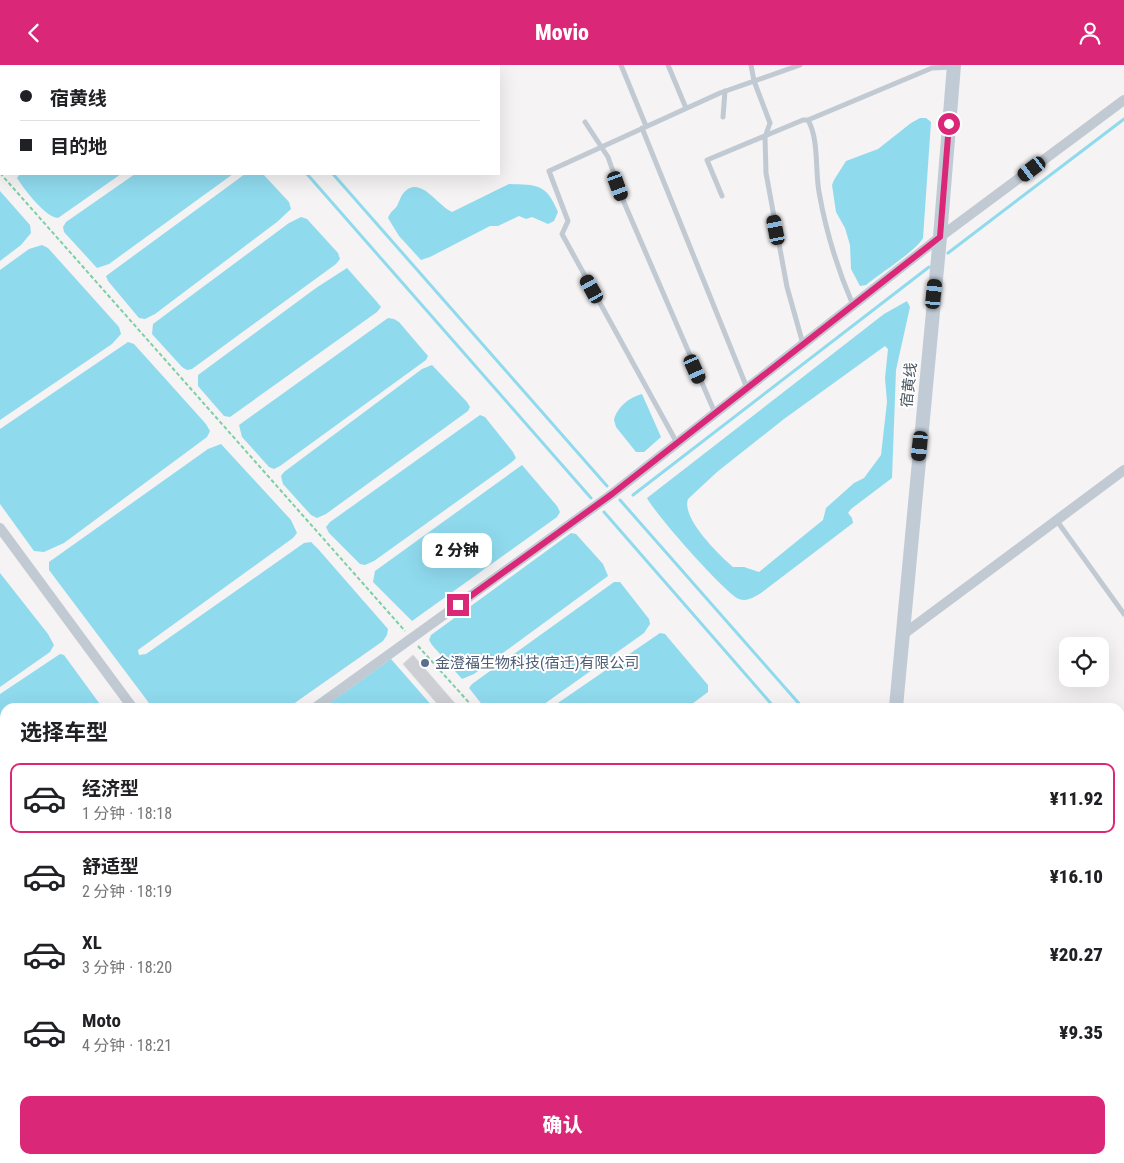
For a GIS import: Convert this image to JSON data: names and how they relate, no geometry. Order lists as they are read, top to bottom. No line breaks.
{"streets":{"main road":["宿黄线"]},"places":["金澄福生物科技(宿迁)有限公司"],"page":{"header":"Movio","banner":["宿黄线","目的地"],"bubble":"2 分钟","heading":"选择车型","list":[{"name":"经济型","note":"1 分钟 · 18:18","value":"¥11.92"},{"name":"舒适型","note":"2 分钟 · 18:19","value":"¥16.10"},{"name":"XL","note":"3 分钟 · 18:20","value":"¥20.27"},{"name":"Moto","note":"4 分钟 · 18:21","value":"¥9.35"}],"buttons":"确认"}}
